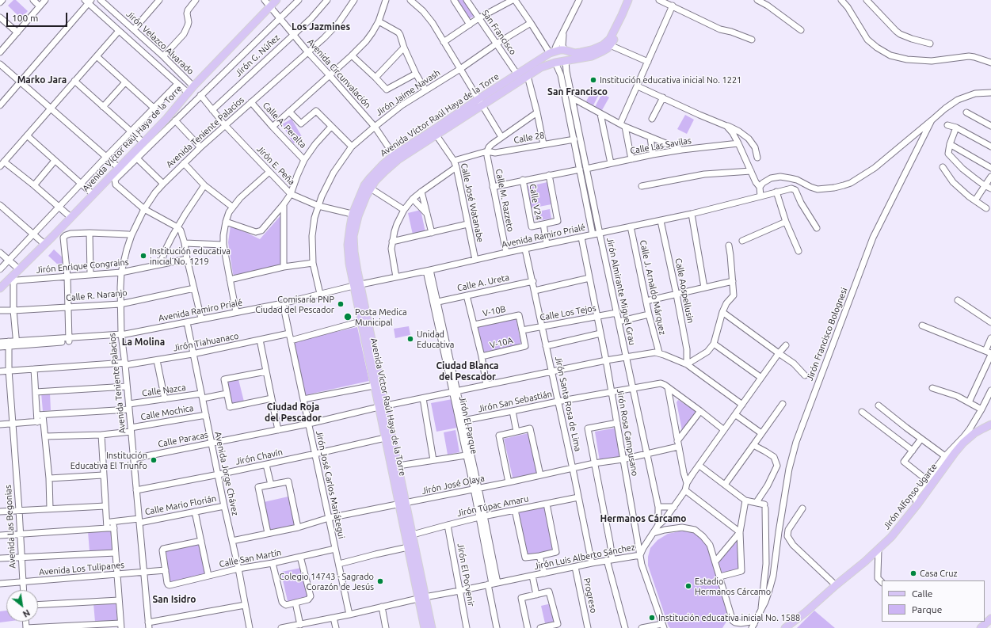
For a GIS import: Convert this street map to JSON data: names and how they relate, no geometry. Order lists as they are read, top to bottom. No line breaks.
{"streets":{"main road":["Avenida Víctor Raúl Haya de la Torre","Jirón Alfonso Ugarte"],"street":["San Francisco","Jirón Velazco Alvarado","Jirón G. Núñez","Avenida Circunvalación","Jirón Jaime Navash","Calle A. Peralta","Avenida Teniente Palacios","Calle 28","Calle Las Savilas","Jirón E. Peña","Calle M. Razzeto","Calle V24","Calle José Watanabe","Avenida Ramiro Prialé","Jirón Enrique Congrains","Calle A. Ureta","Calle J. Arnaldo Márquez","Calle Aospellusin","Jirón Almirante Miguel Grau","Calle R. Naranjo","V-10B","Calle Los Tejos","Jirón Francisco Bolognesi","Jirón Tiahuanaco","V-10A","Calle Nazca","Jirón San Sebastián","Jirón Santa Rosa de Lima","Calle Mochica","Jirón El Parque","Jirón Rosa Campusano","Calle Paracas","Jirón Chavín","Avenida Jorge Chávez","Jirón José Carlos Mariátegui","Jirón José Olaya","Calle Mario Florián","Jirón Túpac Amaru","Avenida Las Begonias","Jirón Luis Alberto Sánchez","Calle San Martín","Avenida Los Tulipanes","Jirón El Porvenir","Progreso"]},"crossings":[["San Francisco","Jirón Jaime Navash"],["San Francisco","Avenida Víctor Raúl Haya de la Torre"],["Jirón Velazco Alvarado","Avenida Víctor Raúl Haya de la Torre"],["Jirón G. Núñez","Avenida Circunvalación"],["Jirón G. Núñez","Jirón E. Peña"],["Avenida Circunvalación","Jirón Jaime Navash"],["Avenida Circunvalación","Avenida Víctor Raúl Haya de la Torre"],["Avenida Circunvalación","Avenida Teniente Palacios"],["Jirón Jaime Navash","Jirón E. Peña"],["Jirón Jaime Navash","Avenida Ramiro Prialé"],["Avenida Víctor Raúl Haya de la Torre","Jirón E. Peña"],["Avenida Víctor Raúl Haya de la Torre","Calle José Watanabe"],["Avenida Víctor Raúl Haya de la Torre","Avenida Ramiro Prialé"],["Avenida Víctor Raúl Haya de la Torre","Jirón Almirante Miguel Grau"],["Avenida Víctor Raúl Haya de la Torre","Calle Paracas"],["Avenida Víctor Raúl Haya de la Torre","Jirón Chavín"],["Avenida Víctor Raúl Haya de la Torre","Jirón José Olaya"],["Avenida Víctor Raúl Haya de la Torre","Jirón Túpac Amaru"],["Avenida Víctor Raúl Haya de la Torre","Jirón Luis Alberto Sánchez"],["Calle A. Peralta","Avenida Teniente Palacios"],["Avenida Teniente Palacios","Jirón E. Peña"],["Avenida Teniente Palacios","Avenida Ramiro Prialé"],["Avenida Teniente Palacios","Jirón Enrique Congrains"],["Avenida Teniente Palacios","Calle R. Naranjo"],["Avenida Teniente Palacios","Jirón Tiahuanaco"],["Avenida Teniente Palacios","Calle Nazca"],["Avenida Teniente Palacios","Calle Mochica"],["Avenida Teniente Palacios","Calle Paracas"],["Avenida Teniente Palacios","Jirón Chavín"],["Avenida Teniente Palacios","Calle Mario Florián"],["Avenida Teniente Palacios","Avenida Los Tulipanes"],["Calle 28","Calle M. Razzeto"],["Calle 28","Jirón Almirante Miguel Grau"],["Calle Las Savilas","Jirón Almirante Miguel Grau"],["Calle M. Razzeto","Avenida Ramiro Prialé"],["Calle José Watanabe","Avenida Ramiro Prialé"],["Avenida Ramiro Prialé","Calle J. Arnaldo Márquez"],["Avenida Ramiro Prialé","Calle Aospellusin"],["Avenida Ramiro Prialé","Jirón Almirante Miguel Grau"],["Avenida Ramiro Prialé","Jirón Santa Rosa de Lima"],["Avenida Ramiro Prialé","Jirón El Parque"],["Avenida Ramiro Prialé","Jirón Rosa Campusano"],["Avenida Ramiro Prialé","Avenida Jorge Chávez"],["Avenida Ramiro Prialé","Jirón José Carlos Mariátegui"],["Avenida Ramiro Prialé","Avenida Las Begonias"],["Jirón Enrique Congrains","Calle R. Naranjo"],["Calle A. Ureta","Jirón Santa Rosa de Lima"],["Calle A. Ureta","Jirón El Parque"],["Calle J. Arnaldo Márquez","Calle Paracas"],["Jirón Almirante Miguel Grau","Calle Los Tejos"],["Jirón Almirante Miguel Grau","Jirón San Sebastián"],["Jirón Almirante Miguel Grau","Calle Paracas"],["Jirón Almirante Miguel Grau","Jirón José Olaya"],["Jirón Almirante Miguel Grau","Jirón Luis Alberto Sánchez"],["V-10B","Calle Los Tejos"],["V-10B","V-10A"],["Calle Los Tejos","V-10A"],["Calle Los Tejos","Jirón Santa Rosa de Lima"],["Calle Los Tejos","Jirón Rosa Campusano"],["Jirón Tiahuanaco","Avenida Jorge Chávez"],["Jirón Tiahuanaco","Jirón José Carlos Mariátegui"],["Jirón Tiahuanaco","Avenida Las Begonias"],["Calle Nazca","Avenida Jorge Chávez"],["Jirón San Sebastián","Jirón Santa Rosa de Lima"],["Jirón San Sebastián","Jirón El Parque"],["Jirón San Sebastián","Jirón Rosa Campusano"],["Jirón San Sebastián","Jirón Luis Alberto Sánchez"],["Jirón Santa Rosa de Lima","Calle Paracas"],["Jirón Santa Rosa de Lima","Jirón José Olaya"],["Jirón Santa Rosa de Lima","Jirón Túpac Amaru"],["Jirón Santa Rosa de Lima","Jirón Luis Alberto Sánchez"],["Calle Mochica","Avenida Jorge Chávez"],["Jirón El Parque","Calle Paracas"],["Jirón El Parque","Jirón José Olaya"],["Jirón El Parque","Jirón Túpac Amaru"],["Jirón El Parque","Jirón Luis Alberto Sánchez"],["Jirón Rosa Campusano","Calle Paracas"],["Jirón Rosa Campusano","Jirón José Olaya"],["Jirón Rosa Campusano","Jirón Luis Alberto Sánchez"],["Calle Paracas","Avenida Jorge Chávez"],["Calle Paracas","Jirón José Carlos Mariátegui"],["Jirón Chavín","Avenida Jorge Chávez"],["Jirón Chavín","Jirón José Carlos Mariátegui"],["Avenida Jorge Chávez","Jirón José Olaya"],["Avenida Jorge Chávez","Calle Mario Florián"],["Avenida Jorge Chávez","Calle San Martín"],["Jirón José Carlos Mariátegui","Jirón José Olaya"],["Jirón José Carlos Mariátegui","Jirón Luis Alberto Sánchez"],["Jirón José Carlos Mariátegui","Calle San Martín"],["Jirón Túpac Amaru","Jirón El Porvenir"],["Avenida Las Begonias","Avenida Los Tulipanes"],["Jirón Luis Alberto Sánchez","Jirón El Porvenir"],["Jirón Luis Alberto Sánchez","Progreso"],["Calle San Martín","Avenida Los Tulipanes"]],"districts":["Los Jazmines","Marko Jara","San Francisco","La Molina","Ciudad Blanca del Pescador","Ciudad Roja del Pescador","Hermanos Cárcamo","San Isidro"],"places":["Institución educativa inicial No. 1221","Institución educativa inicial No. 1219","Comisaría PNP Ciudad del Pescador","Posta Medica Municipal","Unidad Educativa","Institución Educativa El Triunfo","Casa Cruz","Colegio 14743 - Sagrado Corazón de Jesús","Estadio Hermanos Cárcamo","Institución educativa inicial No. 1588"],"legend":["Calle","Parque"],"scale_bar":"100 m","north":"bottom right"}
